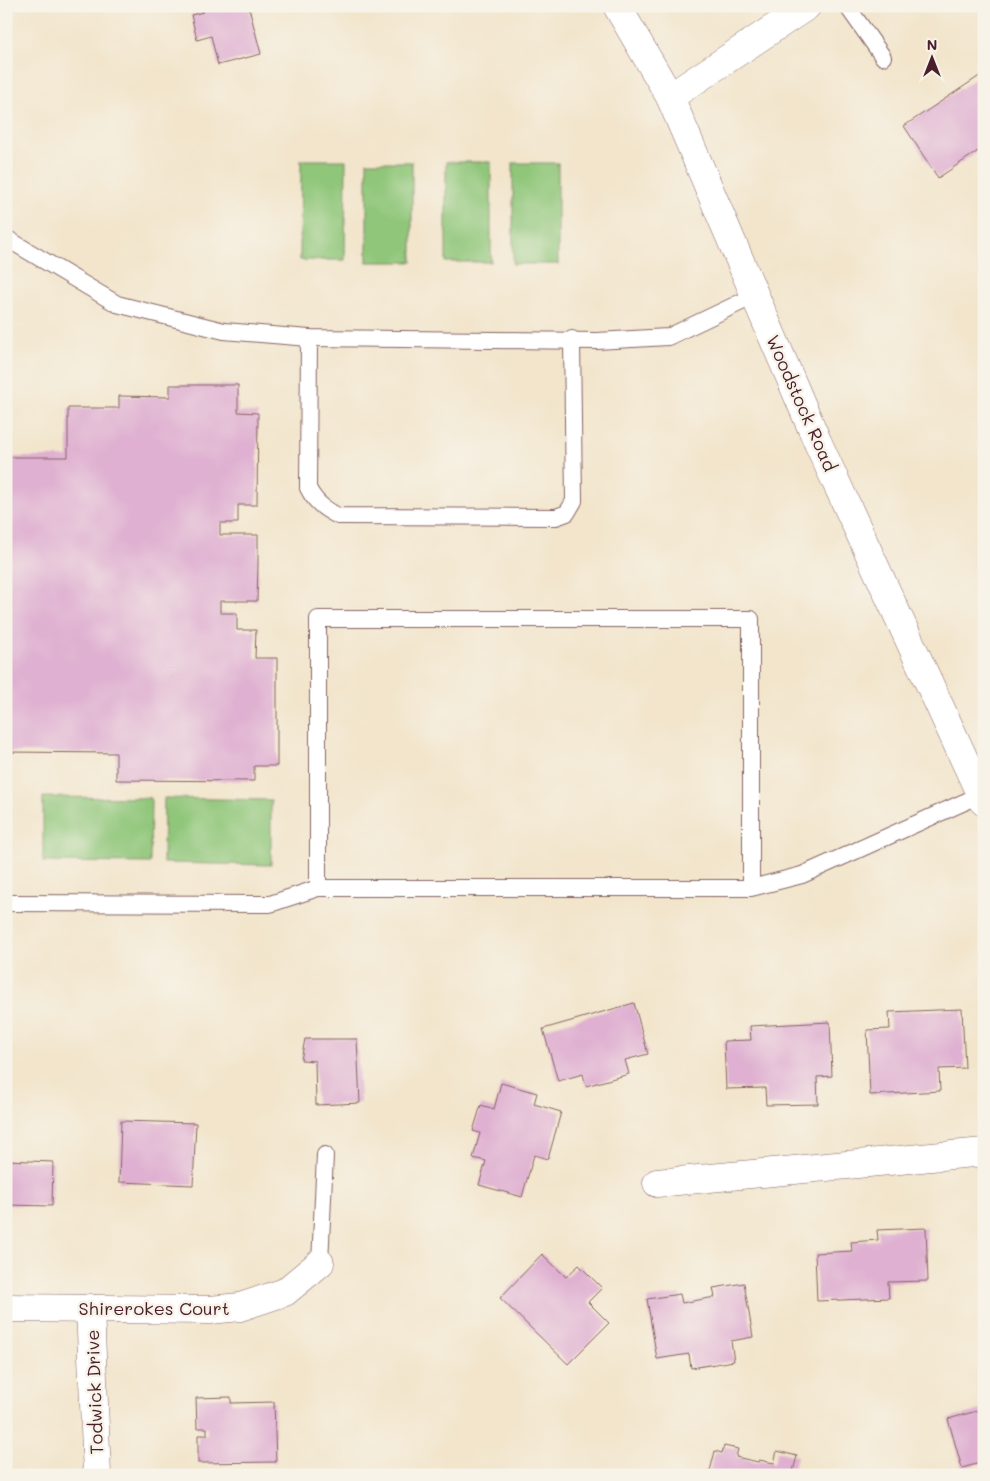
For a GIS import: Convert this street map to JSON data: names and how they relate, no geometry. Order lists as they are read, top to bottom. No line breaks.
{"streets":{"street":["Woodstock Road","Shirerokes Court","Todwick Drive"]},"crossings":[["Shirerokes Court","Todwick Drive"]],"north":"top"}
